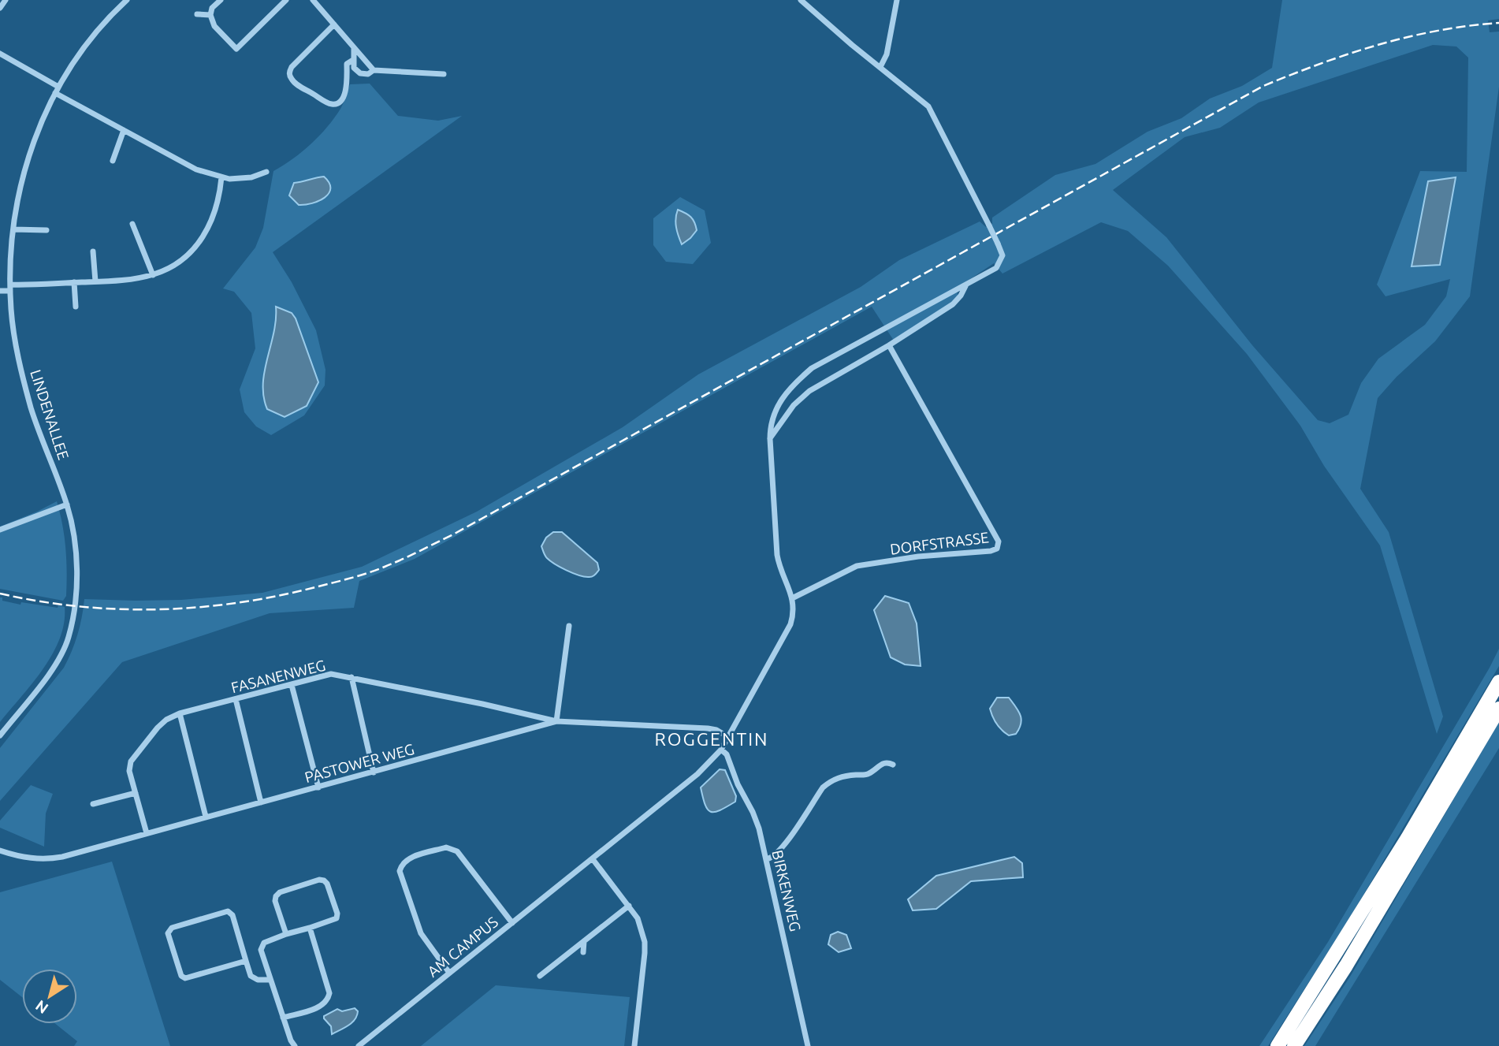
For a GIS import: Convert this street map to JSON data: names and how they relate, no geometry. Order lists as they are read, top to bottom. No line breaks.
{"streets":{"street":["LINDENALLEE","DORFSTRASSE","FASANENWEG","PASTOWER WEG","BIRKENWEG","AM CAMPUS"]},"crossings":[["FASANENWEG","PASTOWER WEG"]],"districts":["ROGGENTIN"],"north":"bottom left"}
